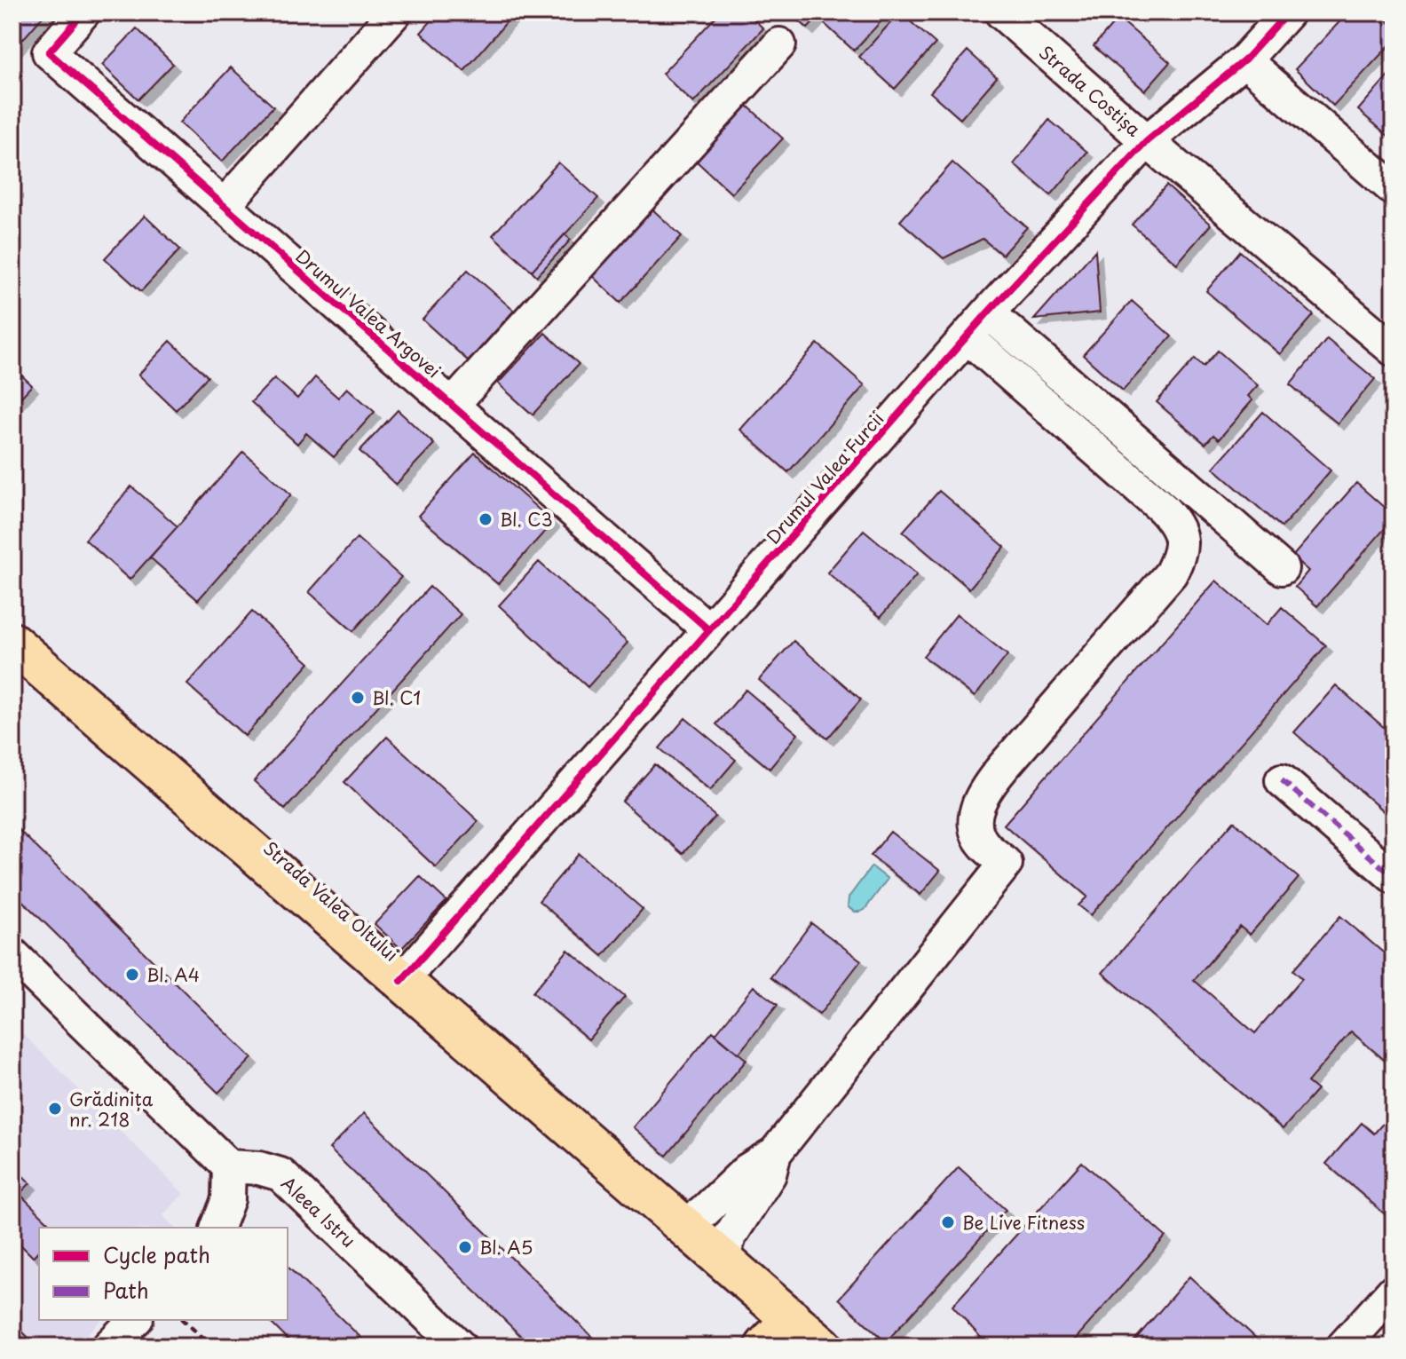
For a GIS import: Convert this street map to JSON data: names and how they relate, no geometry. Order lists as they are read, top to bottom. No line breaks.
{"streets":{"main road":["Strada Valea Oltului"],"street":["Strada Costișa","Drumul Valea Argovei","Drumul Valea Furcii","Aleea Istru"]},"crossings":[["Strada Costișa","Drumul Valea Furcii"],["Drumul Valea Argovei","Drumul Valea Furcii"],["Drumul Valea Furcii","Strada Valea Oltului"]],"places":["Bl. C3","Bl. C1","Bl. A4","Grădinița nr. 218","Be Live Fitness","Bl. A5"],"legend":["Cycle path","Path"]}
